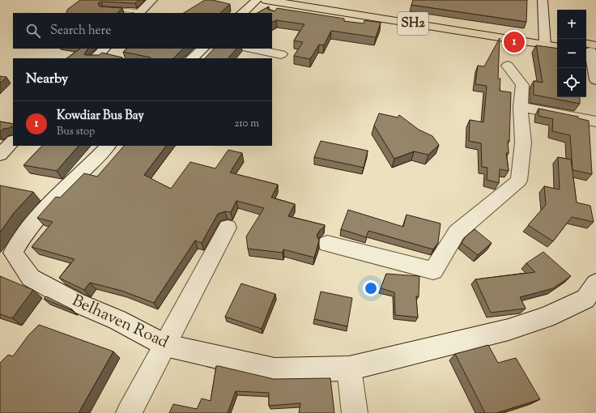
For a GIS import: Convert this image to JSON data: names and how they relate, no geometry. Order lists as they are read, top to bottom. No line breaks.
{"streets":{"main road":["SH2"],"street":["Belhaven Road"]},"page":{"map_buttons":["+","−"],"search":"Search here","pins":"1","heading":"Nearby","list":[{"mark":"1","name":"Kowdiar Bus Bay","note":"Bus stop","value":"210 m"}]}}
